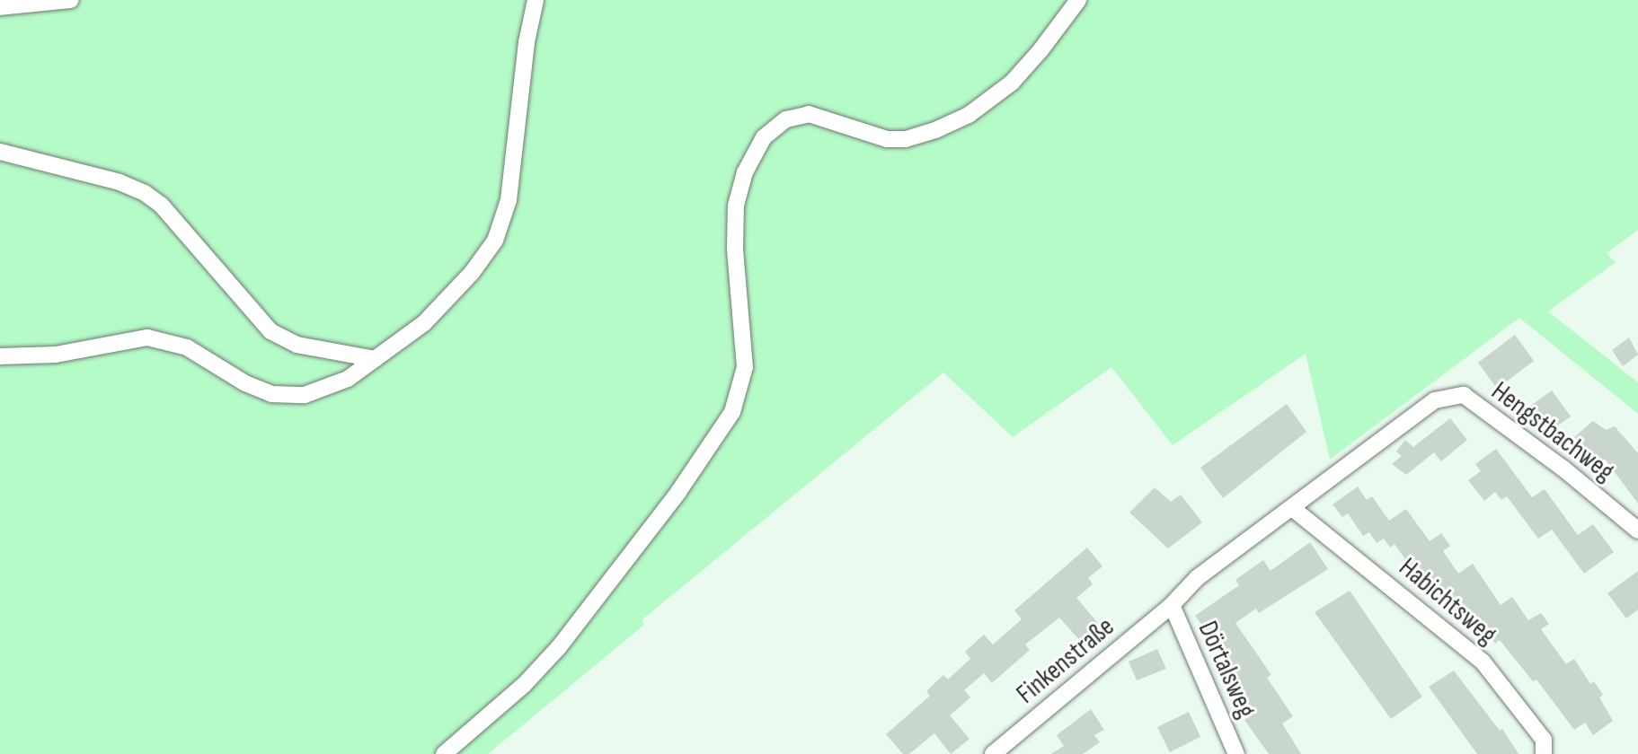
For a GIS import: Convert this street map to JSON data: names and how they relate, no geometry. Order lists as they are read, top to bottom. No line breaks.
{"streets":{"street":["Hengstbachweg","Habichtsweg","Finkenstraße","Dörtalsweg"]},"crossings":[["Hengstbachweg","Habichtsweg"],["Finkenstraße","Dörtalsweg"]]}
